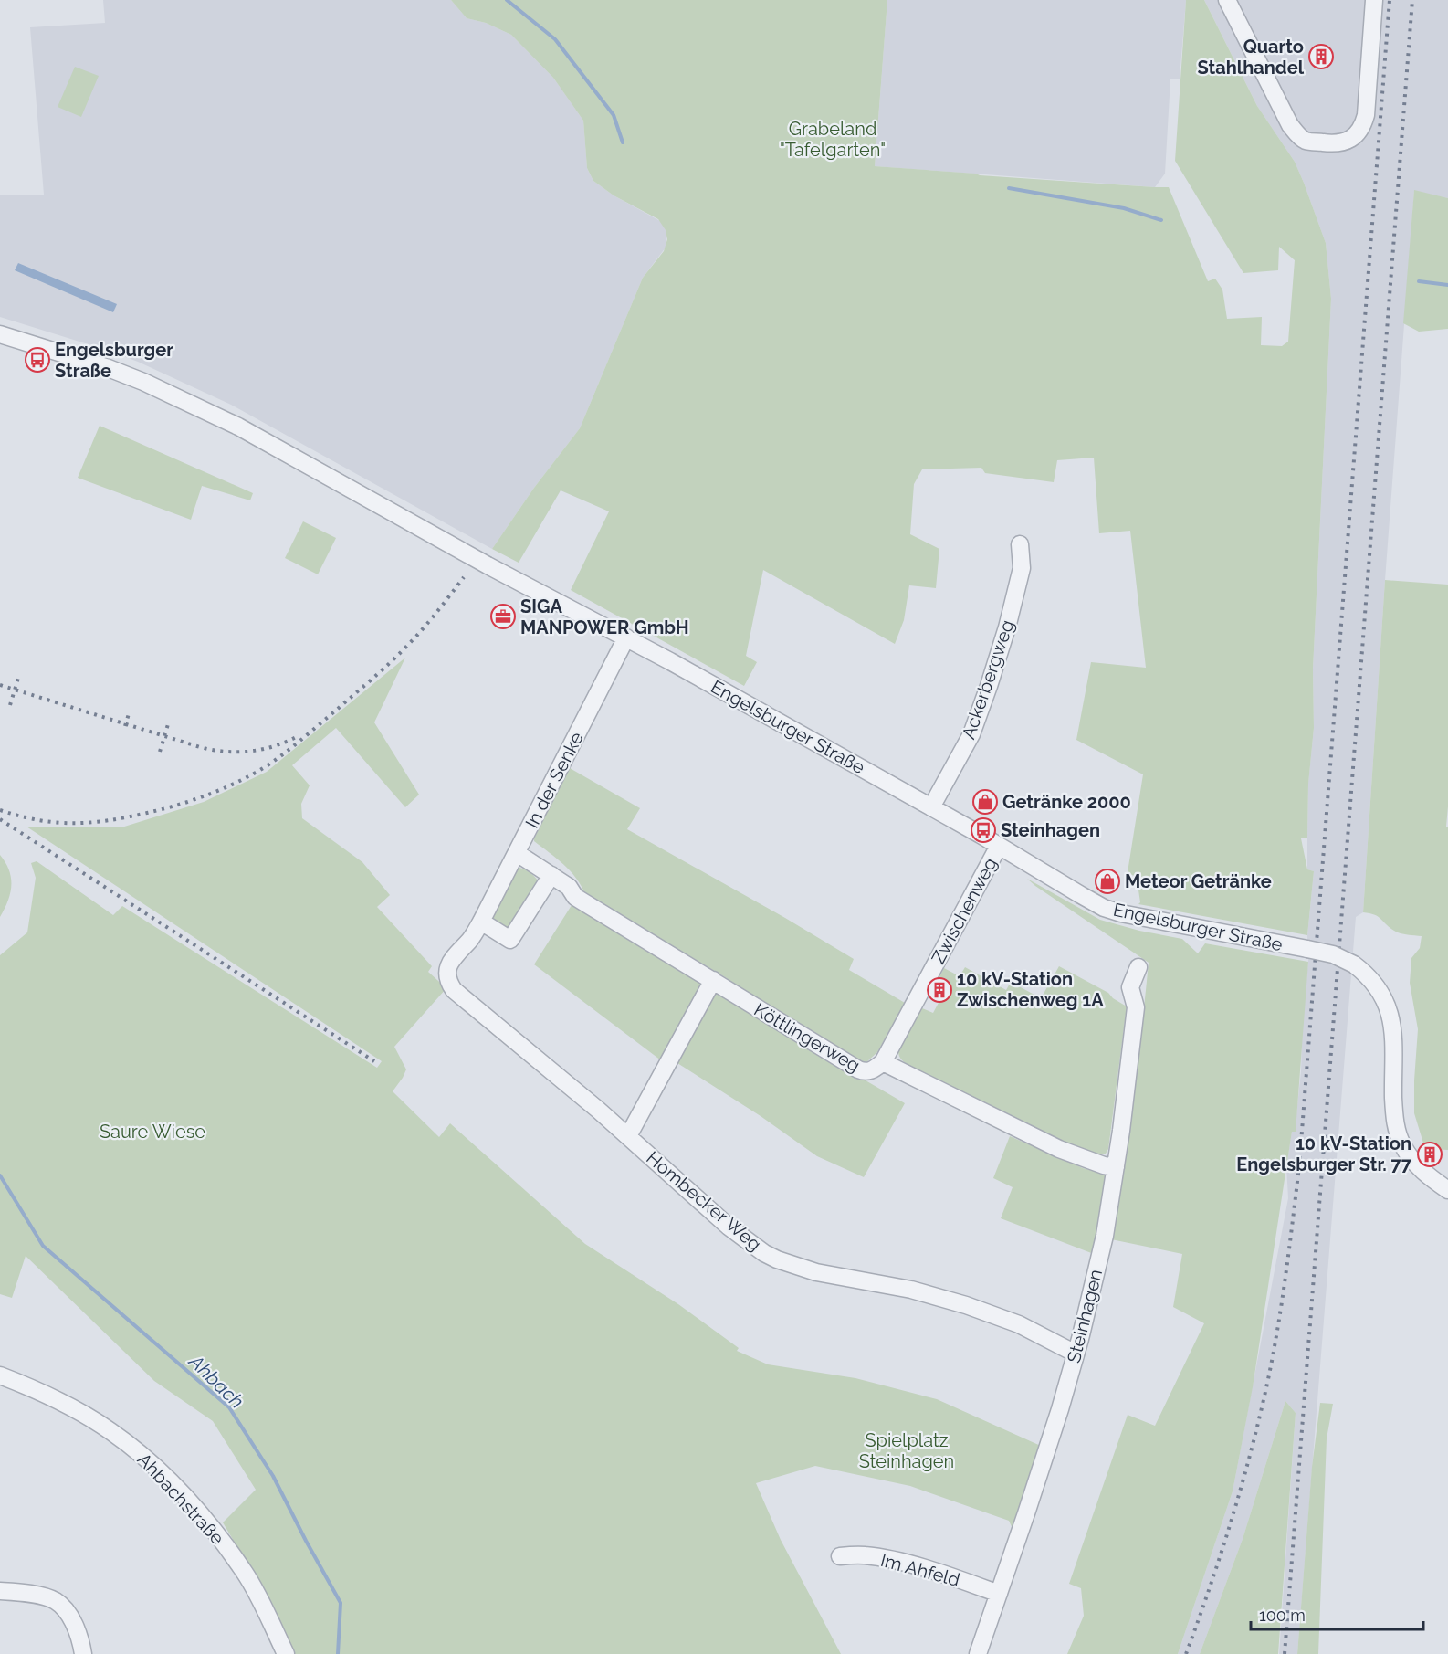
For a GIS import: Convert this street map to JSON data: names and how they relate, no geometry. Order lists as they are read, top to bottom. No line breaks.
{"streets":{"street":["Ackerbergweg","Engelsburger Straße","In der Senke","Zwischenweg","Köttlingerweg","Hombecker Weg","Steinhagen","Ahbachstraße","Im Ahfeld"]},"crossings":[["Ackerbergweg","Engelsburger Straße"],["Engelsburger Straße","In der Senke"],["Engelsburger Straße","Zwischenweg"],["In der Senke","Köttlingerweg"],["In der Senke","Hombecker Weg"],["Zwischenweg","Köttlingerweg"],["Köttlingerweg","Steinhagen"],["Hombecker Weg","Steinhagen"],["Steinhagen","Im Ahfeld"]],"water":["Ahbach"],"parks":["Grabeland \"Tafelgarten\"","Saure Wiese","Spielplatz Steinhagen"],"places":{"building":["Quarto Stahlhandel","10 kV-Station Zwischenweg 1A","10 kV-Station Engelsburger Str. 77"],"bus stop":["Engelsburger Straße","Steinhagen"],"office":["SIGA MANPOWER GmbH"],"shop":["Getränke 2000","Meteor Getränke"]},"scale_bar":"100 m"}
